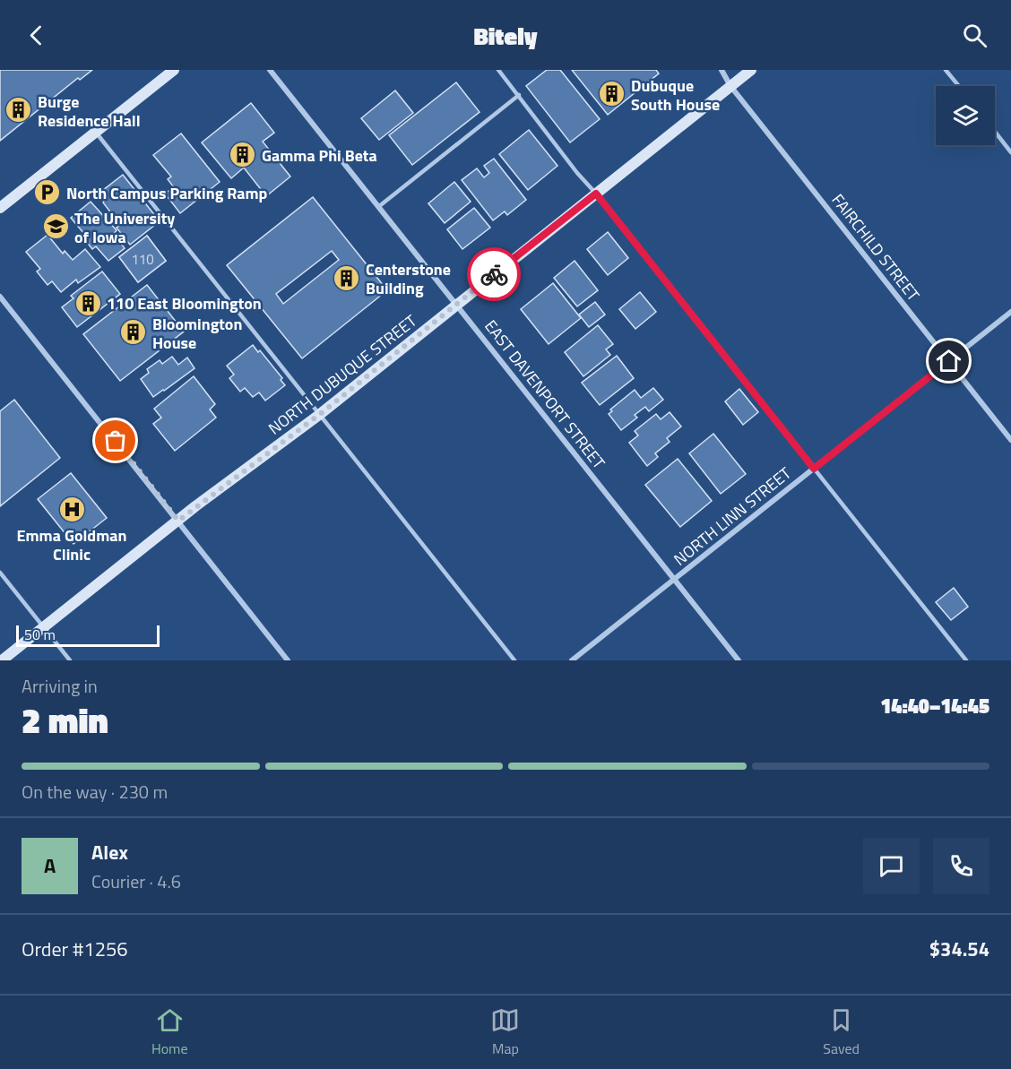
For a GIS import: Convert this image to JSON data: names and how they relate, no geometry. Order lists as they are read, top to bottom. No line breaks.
{"streets":{"main road":["NORTH DUBUQUE STREET"],"street":["FAIRCHILD STREET","EAST DAVENPORT STREET","NORTH LINN STREET"]},"crossings":[["FAIRCHILD STREET","NORTH DUBUQUE STREET"],["FAIRCHILD STREET","NORTH LINN STREET"],["NORTH DUBUQUE STREET","EAST DAVENPORT STREET"],["EAST DAVENPORT STREET","NORTH LINN STREET"]],"places":{"building":["Dubuque South House","Burge Residence Hall","Gamma Phi Beta","Centerstone Building","110 East Bloomington","Bloomington House"],"parking":["North Campus Parking Ramp"],"school or university":["The University of Iowa"],"hospital":["Emma Goldman Clinic"]},"house_numbers":["110"],"scale_bar":"50 m","page":{"header":"Bitely","scale":"50 m","heading":["2 min","Arriving in","14:40–14:45"],"panel":["Alex","Courier · 4.6","Order #1256","$34.54"],"bar":"On the way · 230 m","round":"A","tabs":["Home","Map","Saved"]}}
